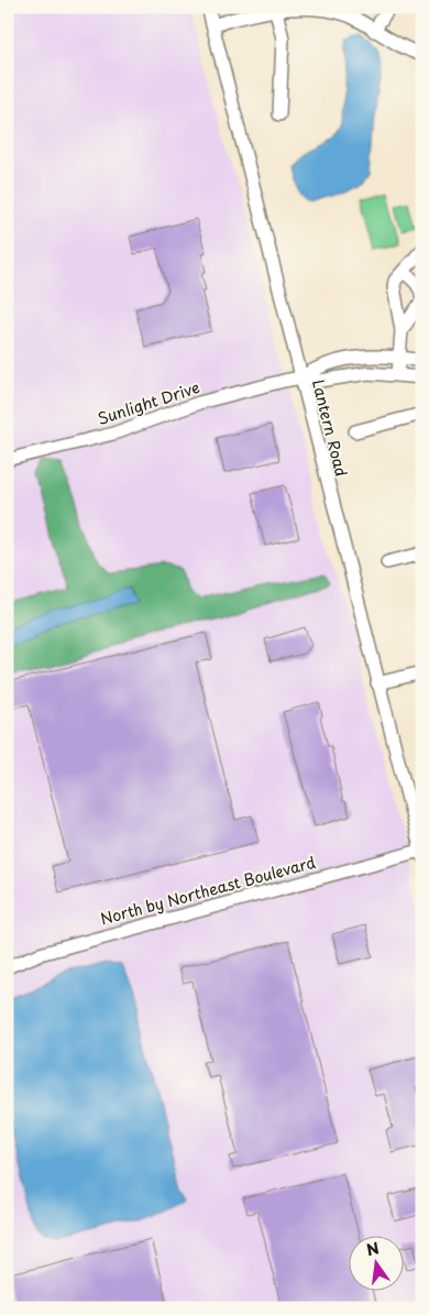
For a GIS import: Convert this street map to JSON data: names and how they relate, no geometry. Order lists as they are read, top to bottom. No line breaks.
{"streets":{"street":["Sunlight Drive","Lantern Road","North by Northeast Boulevard"]},"crossings":[["Sunlight Drive","Lantern Road"],["Lantern Road","North by Northeast Boulevard"]],"north":"top"}
